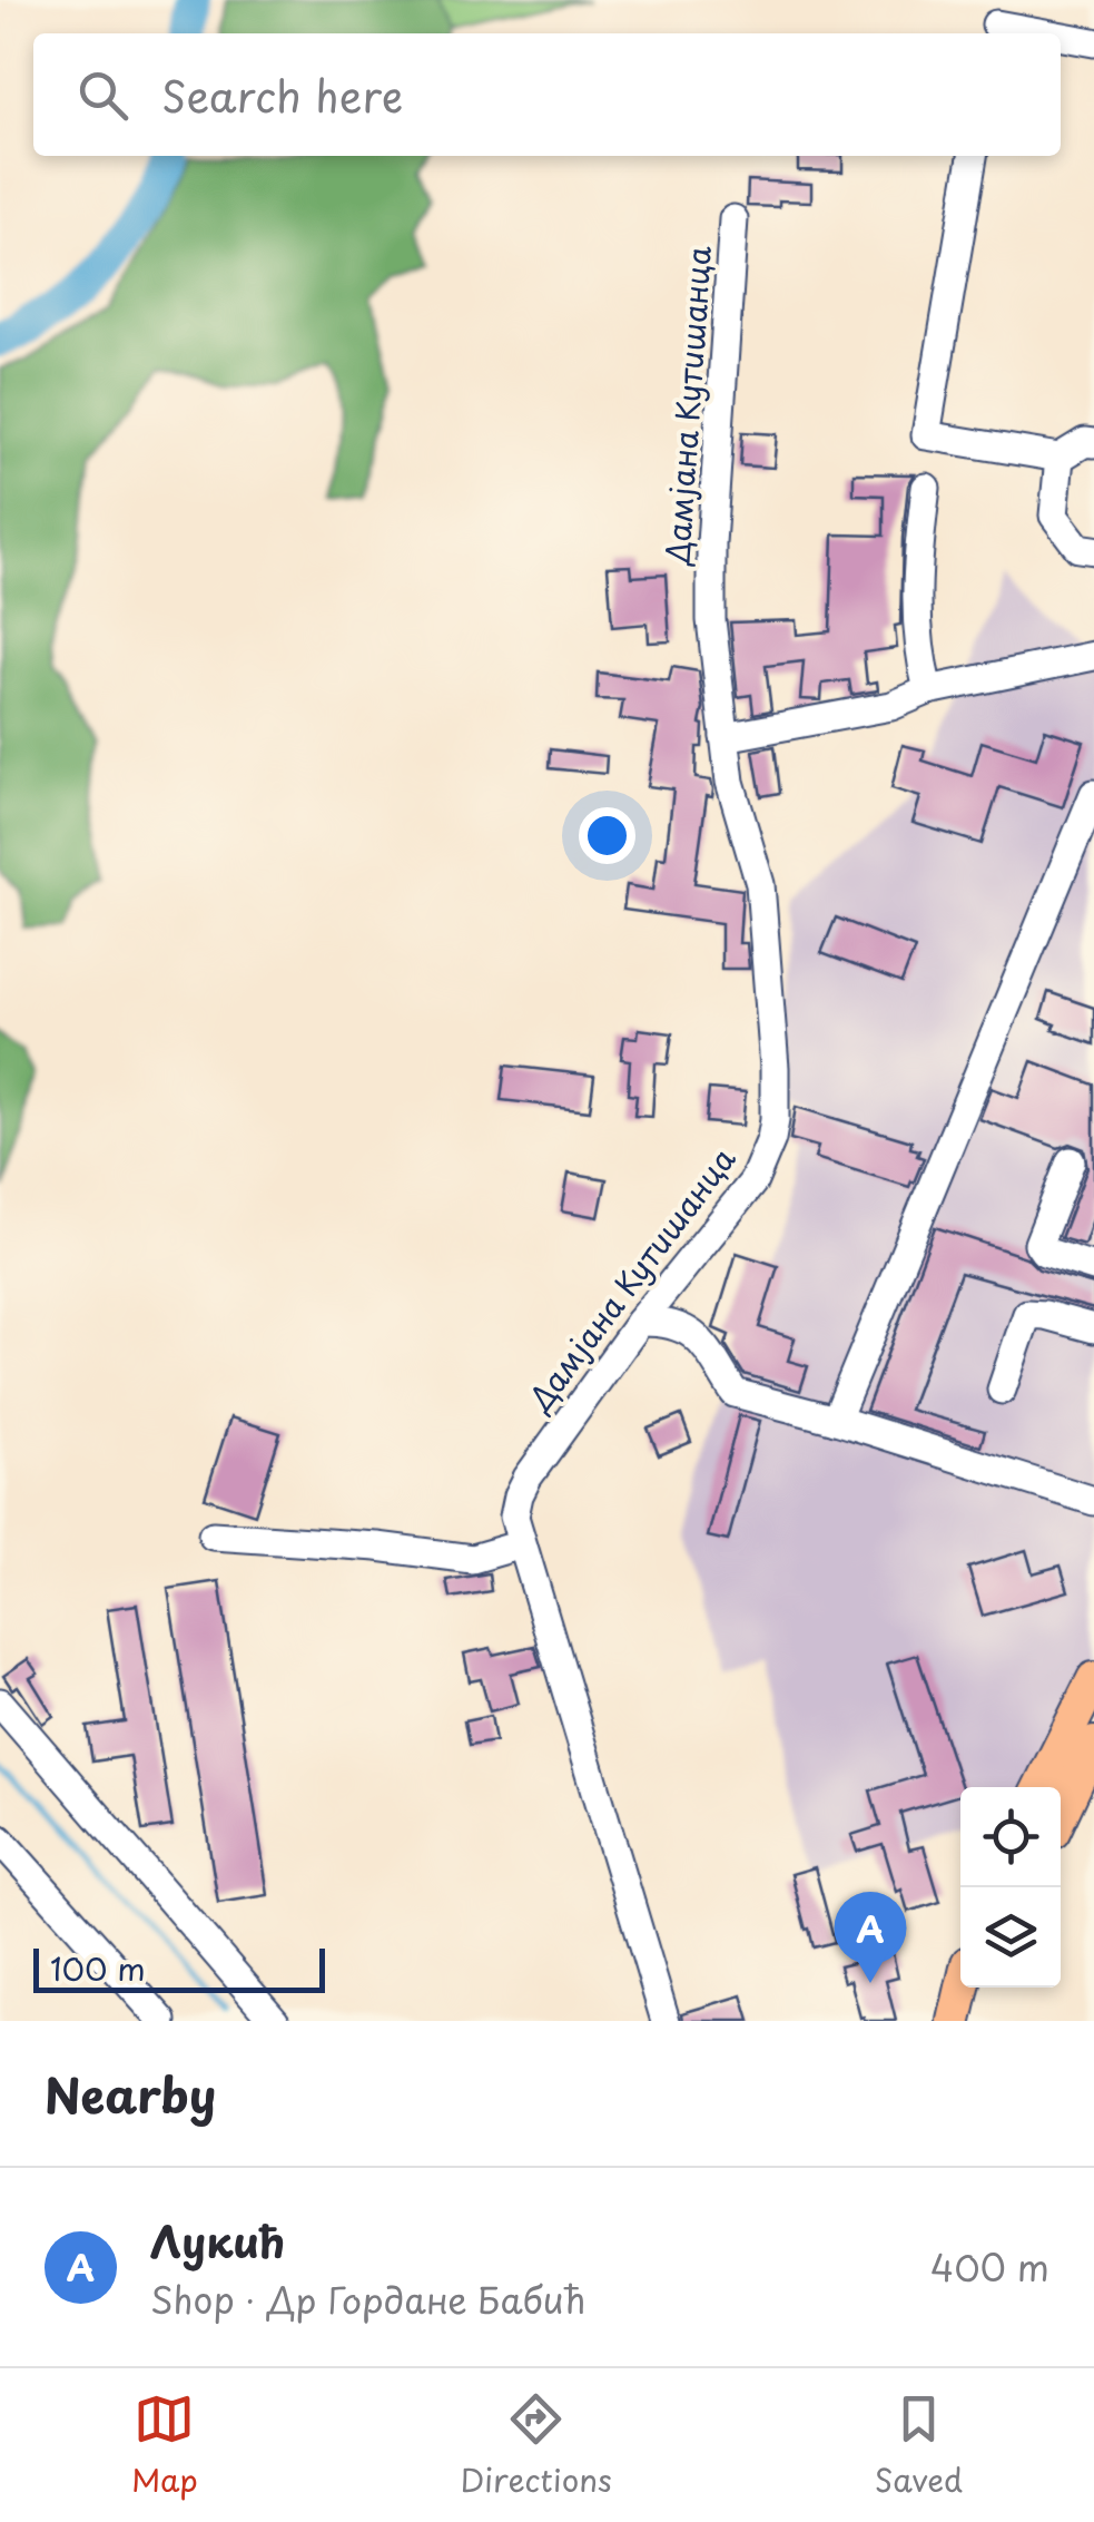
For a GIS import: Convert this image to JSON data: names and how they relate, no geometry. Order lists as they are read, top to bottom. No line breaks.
{"streets":{"street":["Дамјана Кутишанца"]},"scale_bar":"100 m","page":{"search":"Search here","pins":"A","scale":"100 m","heading":"Nearby","list":[{"mark":"A","name":"Лукић","note":"Shop · Др Гордане Бабић","value":"400 m"}],"nav":["Map","Directions","Saved"]}}
